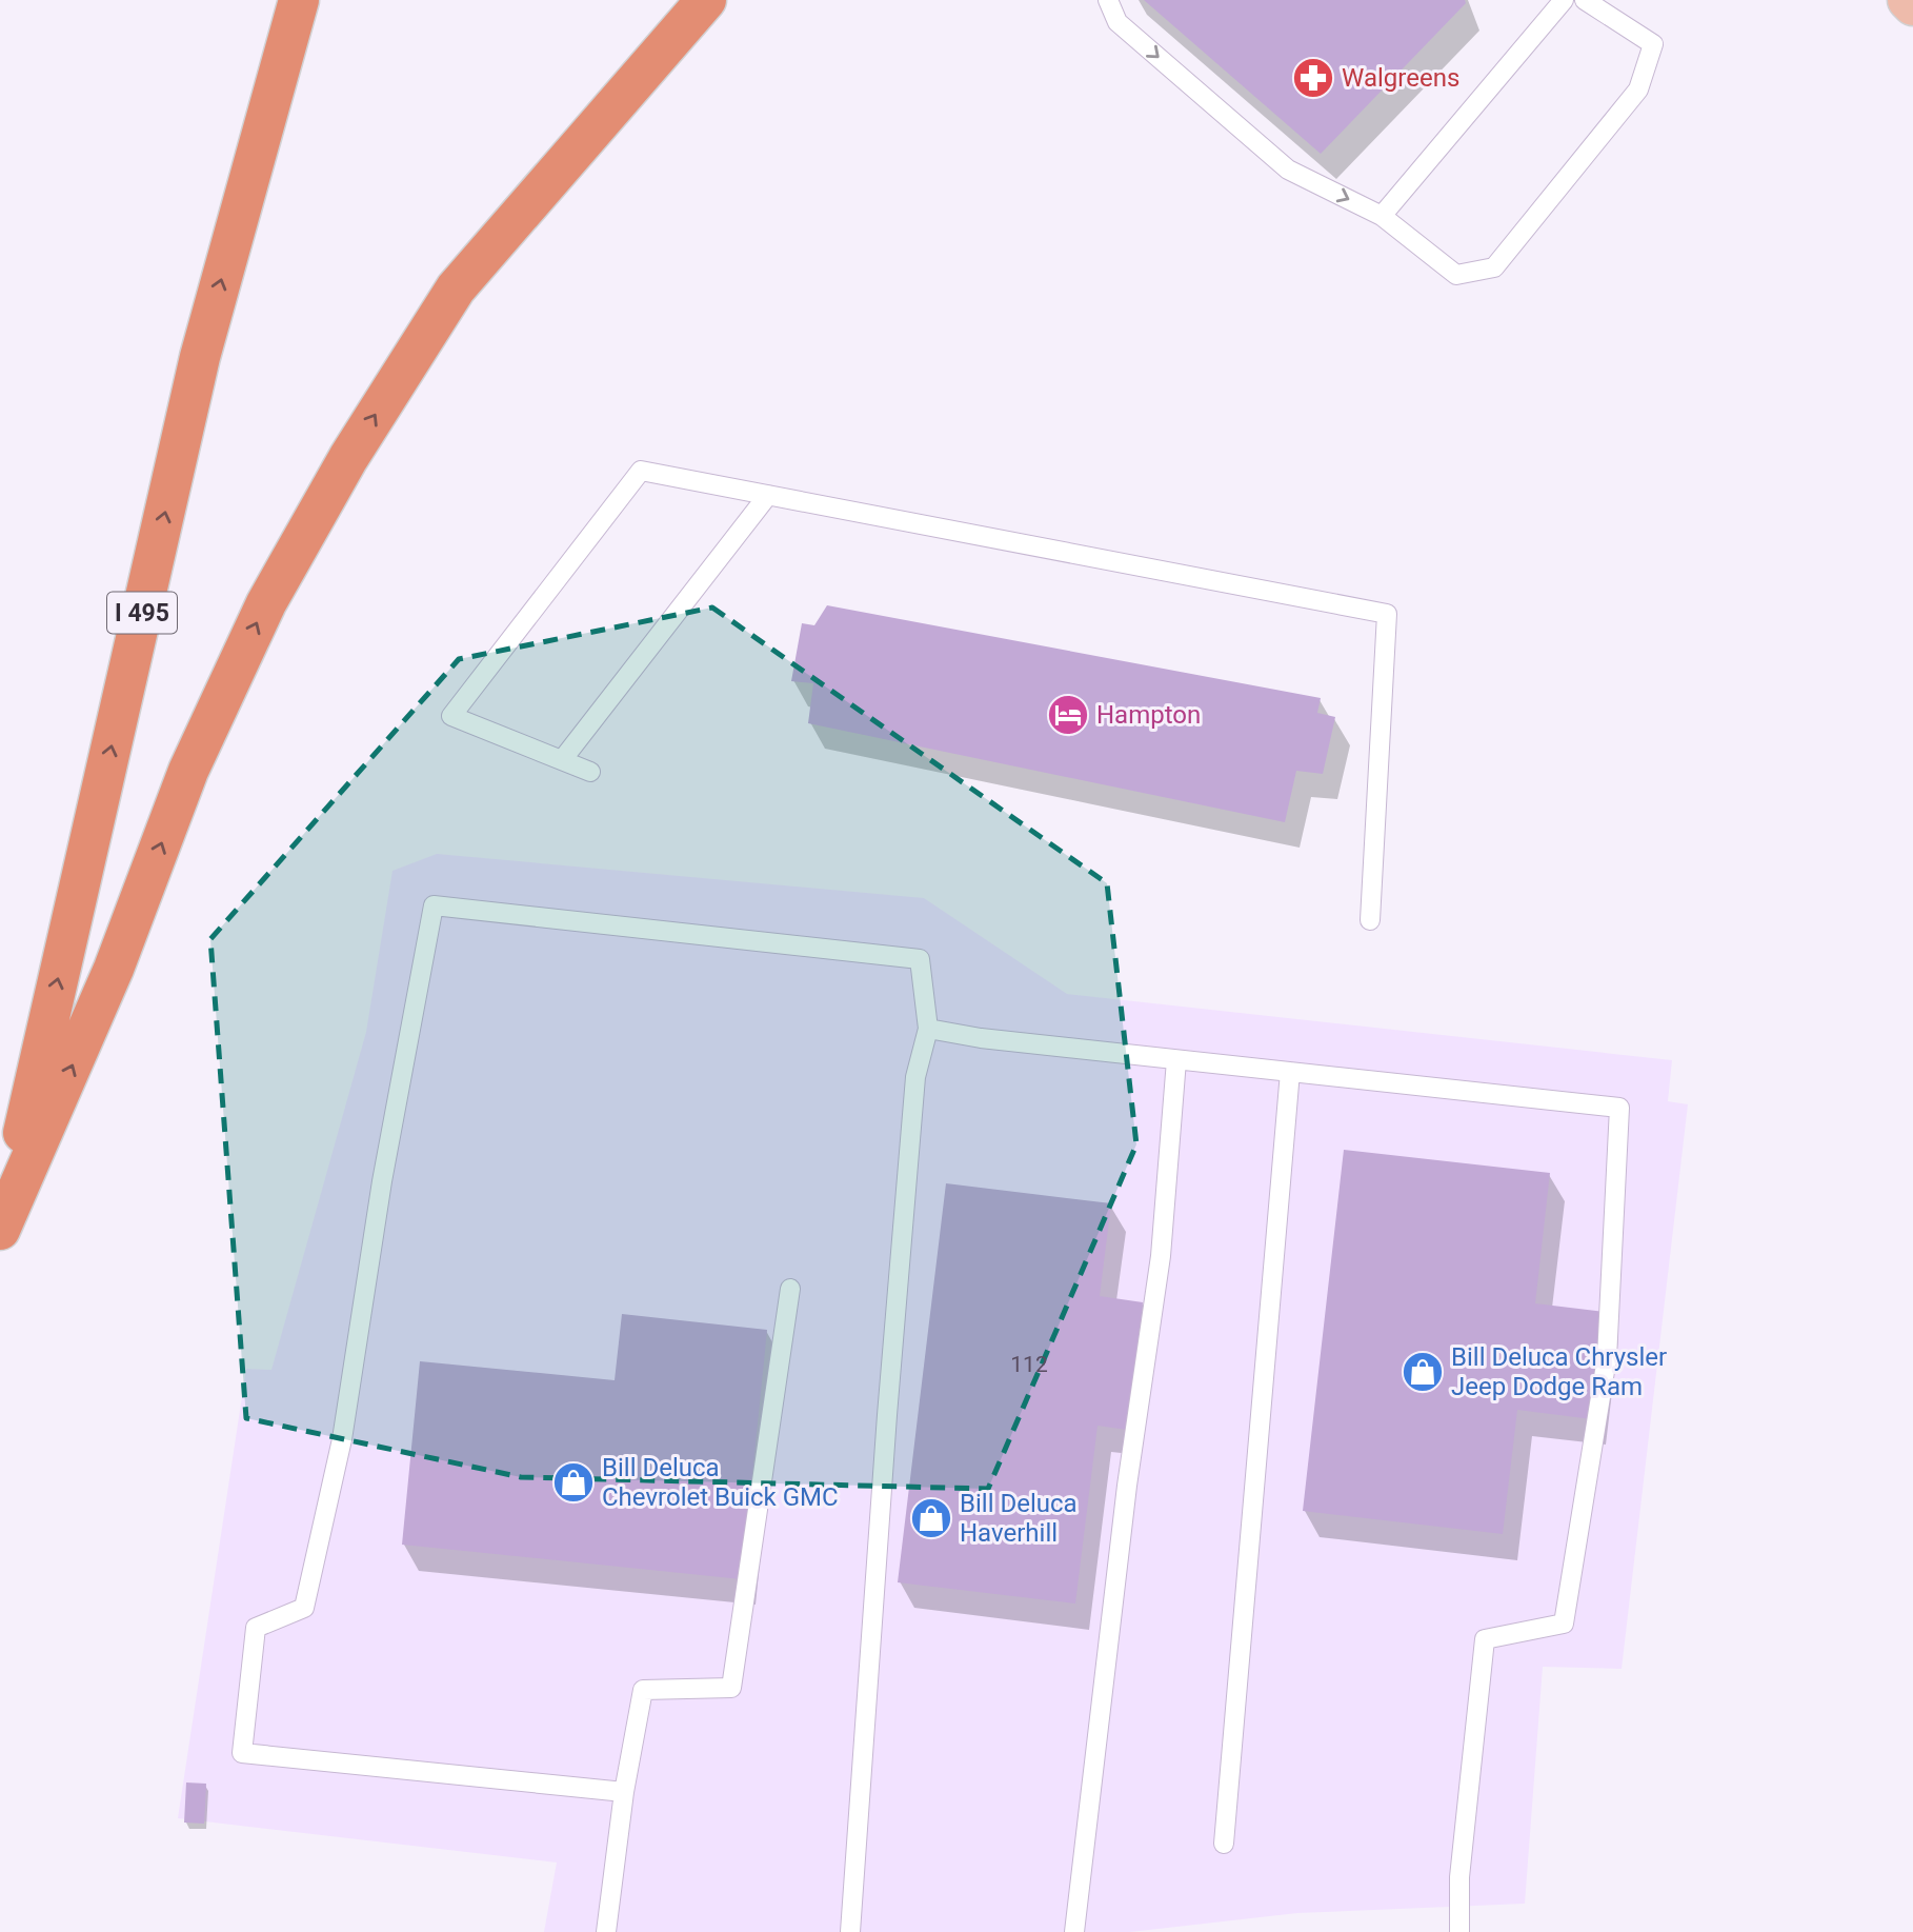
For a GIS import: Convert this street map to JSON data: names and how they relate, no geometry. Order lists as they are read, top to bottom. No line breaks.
{"streets":{"highway":["I 495"]},"places":{"pharmacy":["Walgreens"],"hotel":["Hampton"],"shop":["Bill Deluca Chrysler Jeep Dodge Ram","Bill Deluca Chevrolet Buick GMC","Bill Deluca Haverhill"]},"house_numbers":["112"]}
